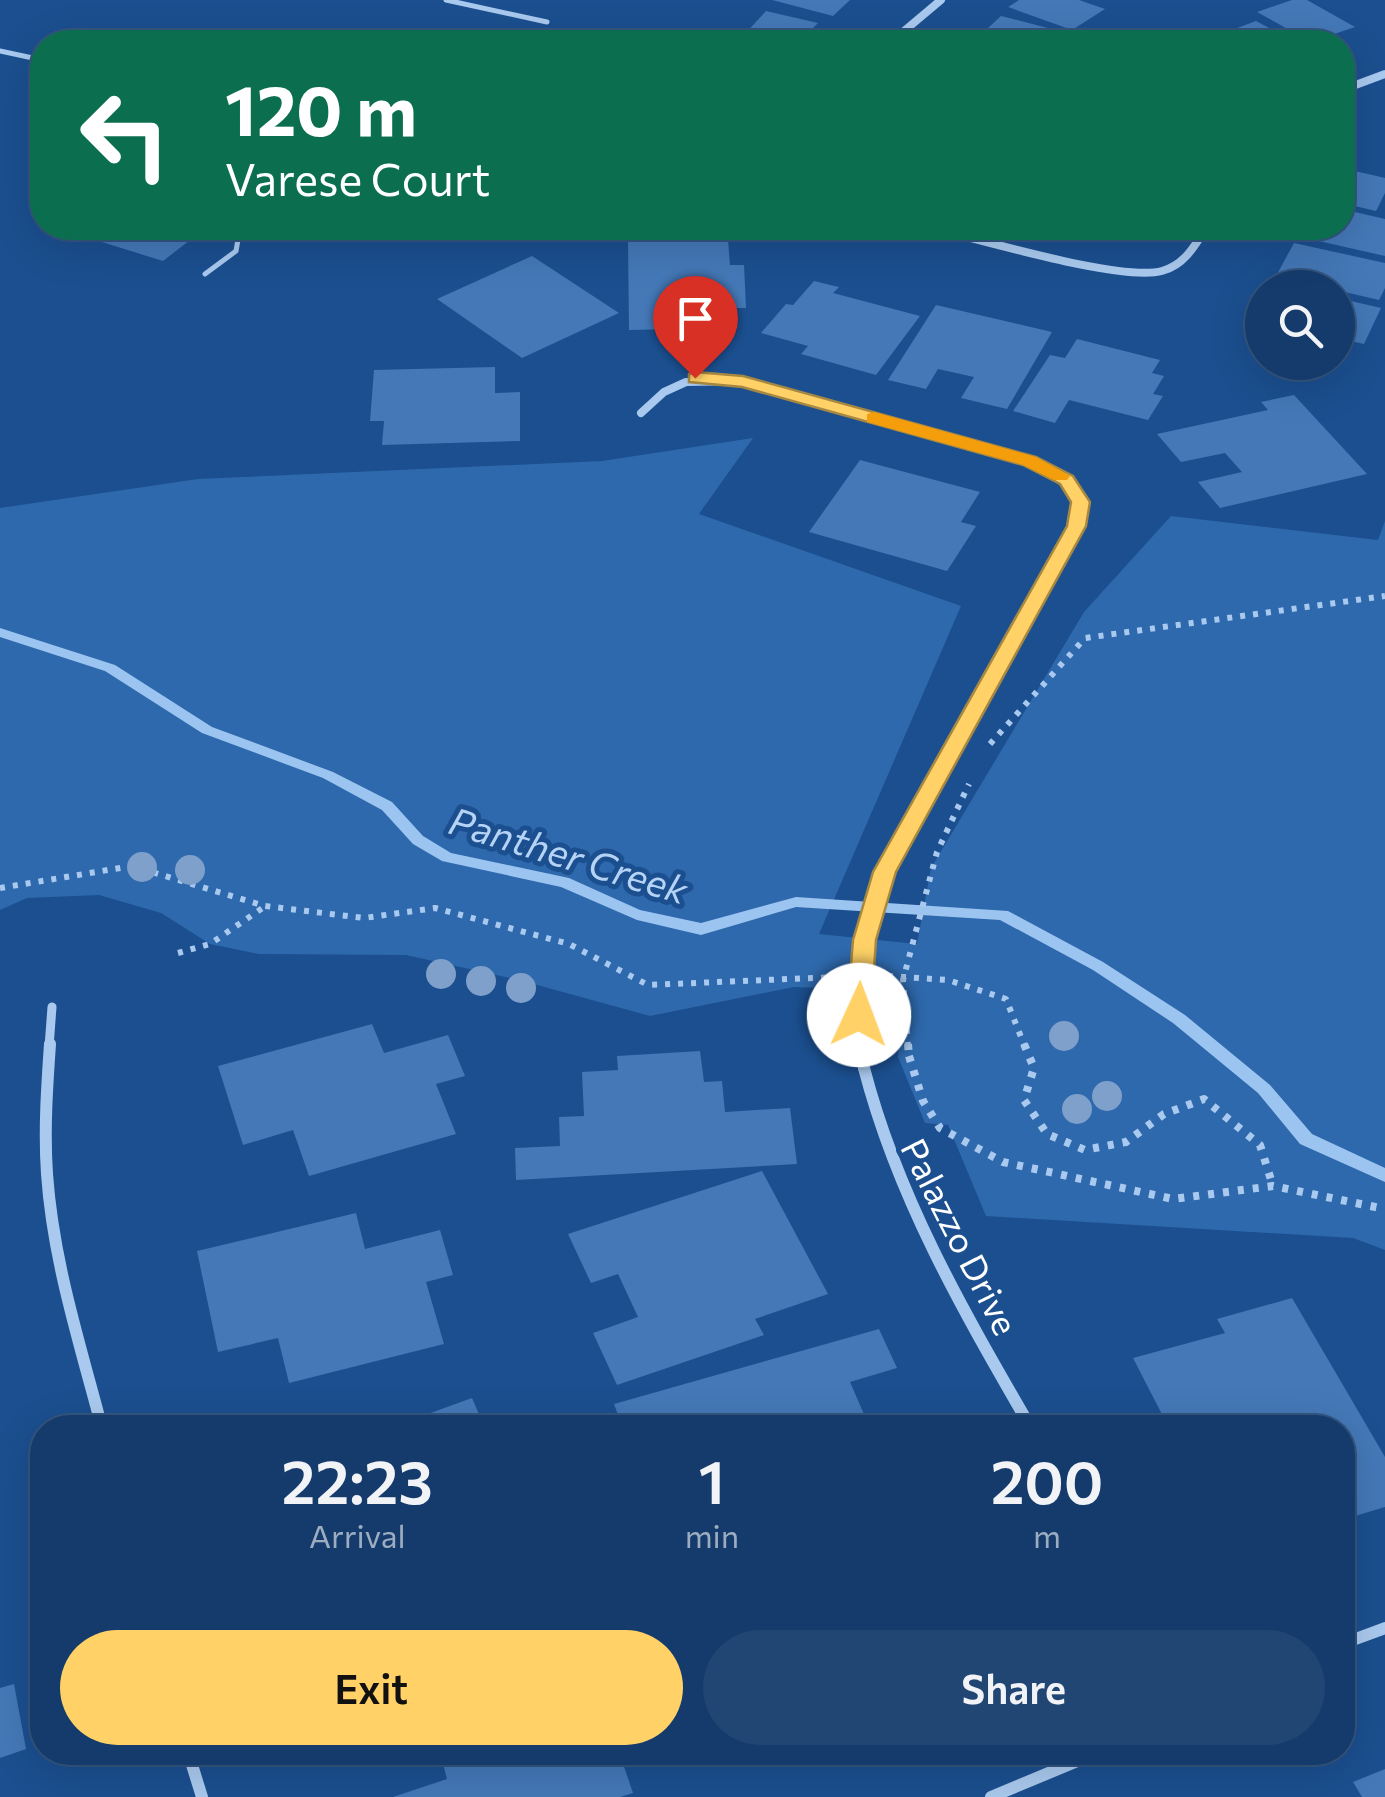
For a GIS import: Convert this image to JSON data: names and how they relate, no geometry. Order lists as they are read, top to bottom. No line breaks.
{"streets":{"street":["Palazzo Drive"]},"water":["Panther Creek"],"page":{"turn":["120 m","Varese Court"],"eta":["22:23","Arrival","1","min","200","m"],"buttons":["Exit","Share"]}}
